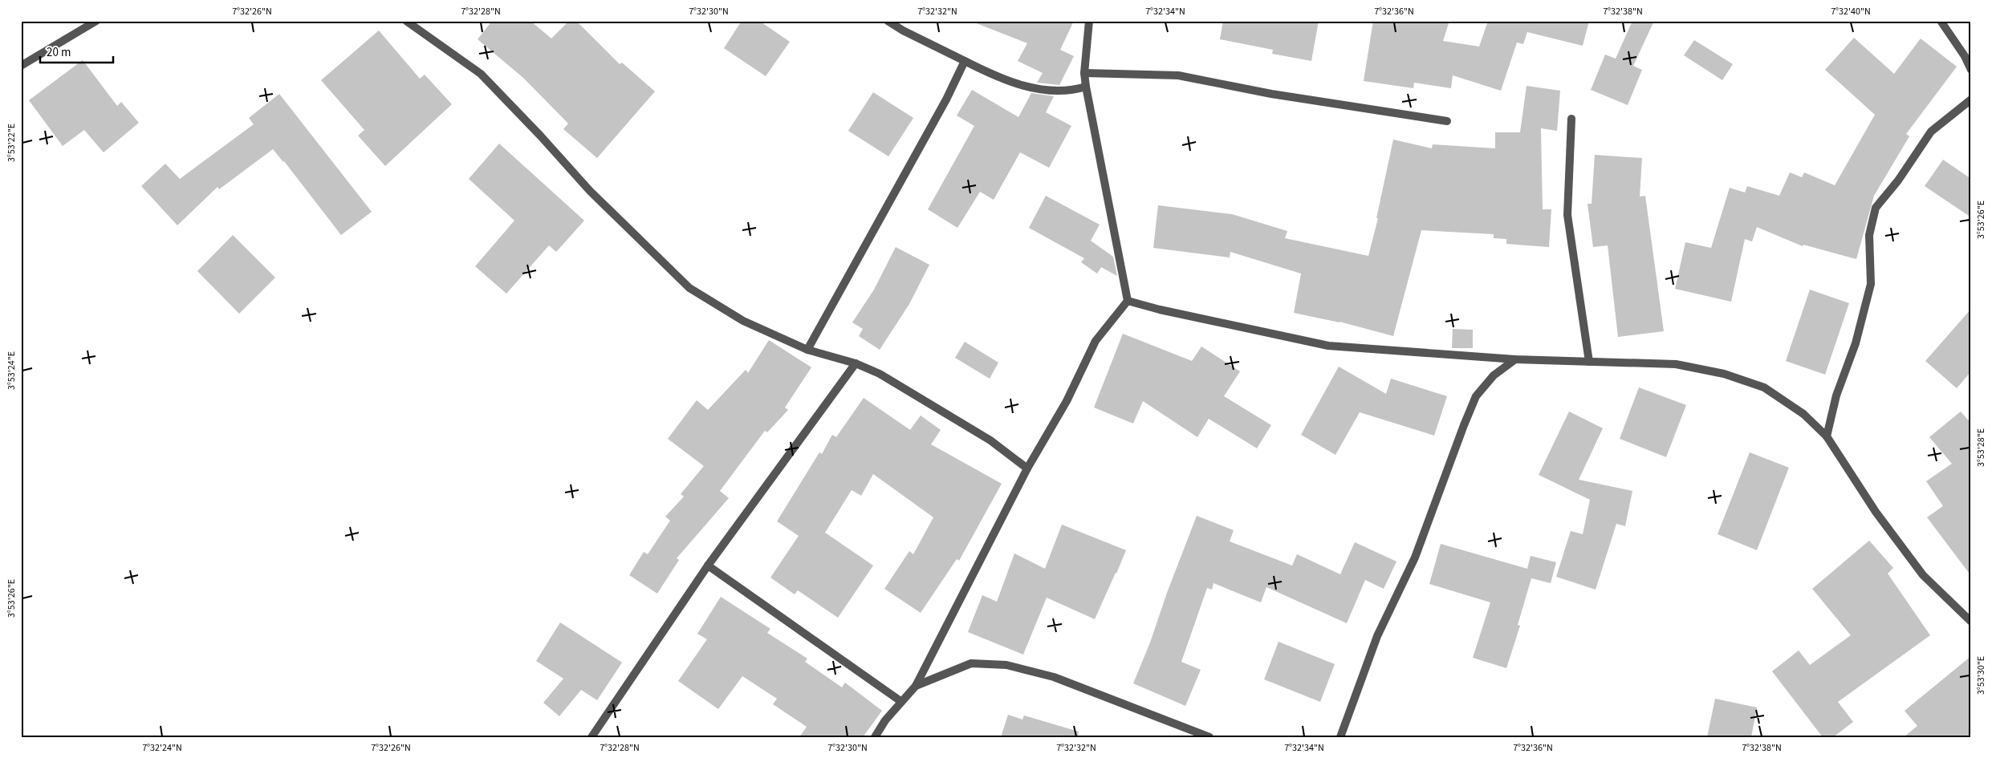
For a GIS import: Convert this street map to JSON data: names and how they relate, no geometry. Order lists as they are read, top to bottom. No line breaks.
{"scale_bar":"20 m","coordinates":["7°32'26\"N","7°32'28\"N","7°32'30\"N","7°32'32\"N","7°32'34\"N","7°32'36\"N","7°32'38\"N","7°32'40\"N","3°53'22\"E","3°53'26\"E","3°53'24\"E","3°53'28\"E","3°53'30\"E","7°32'24\"N"]}
